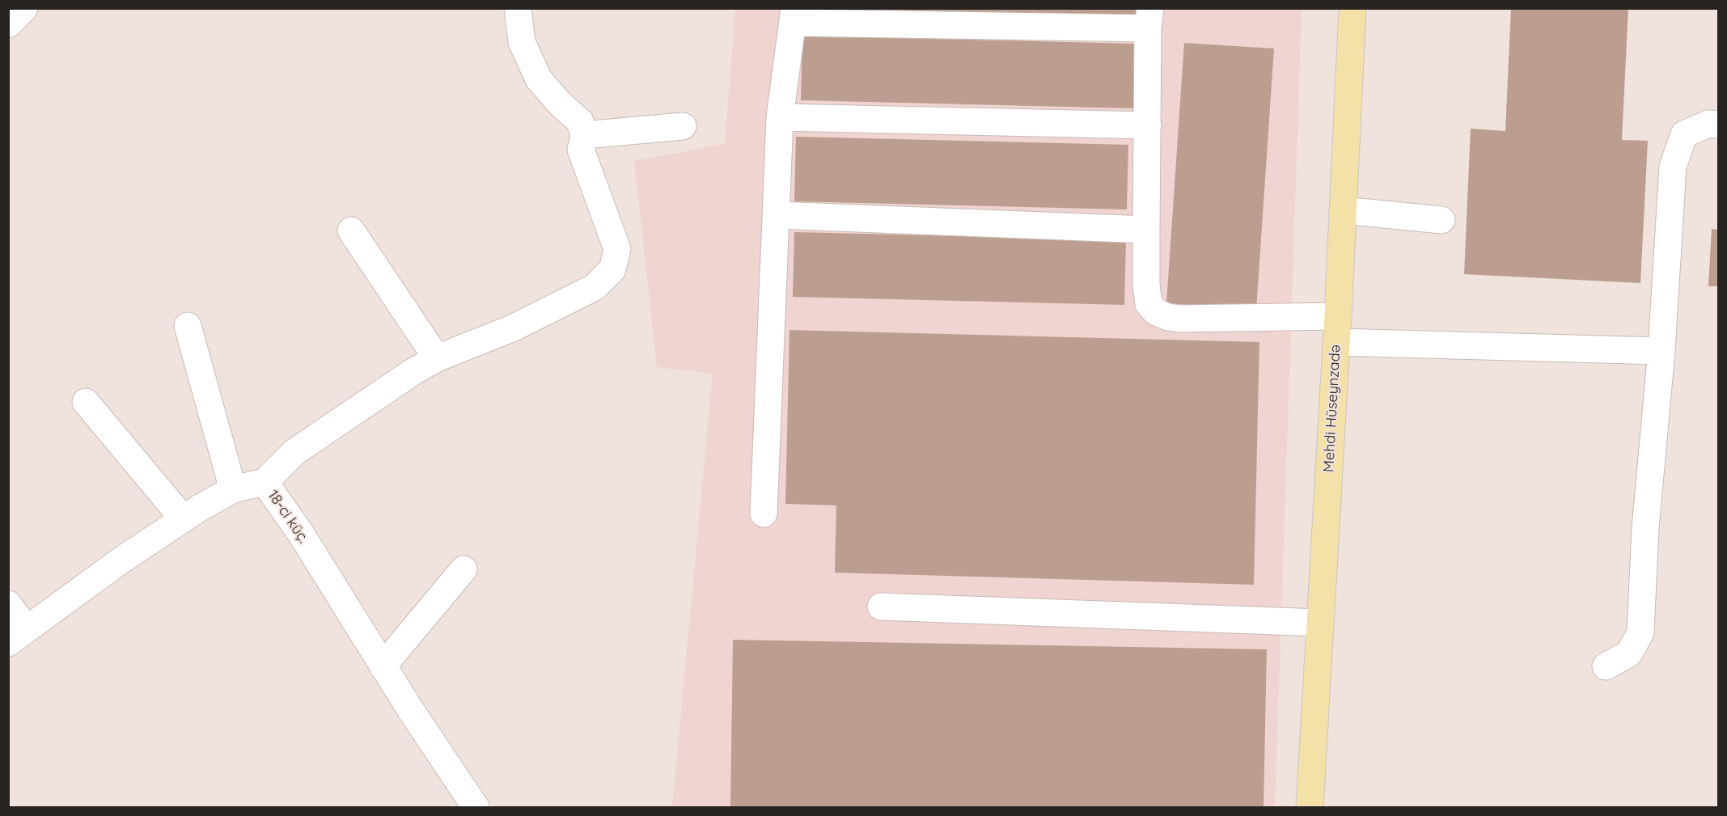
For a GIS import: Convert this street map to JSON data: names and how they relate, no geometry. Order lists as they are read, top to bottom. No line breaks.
{"streets":{"main road":["Mehdi Hüseynzadə"],"street":["18-ci küç."]}}
